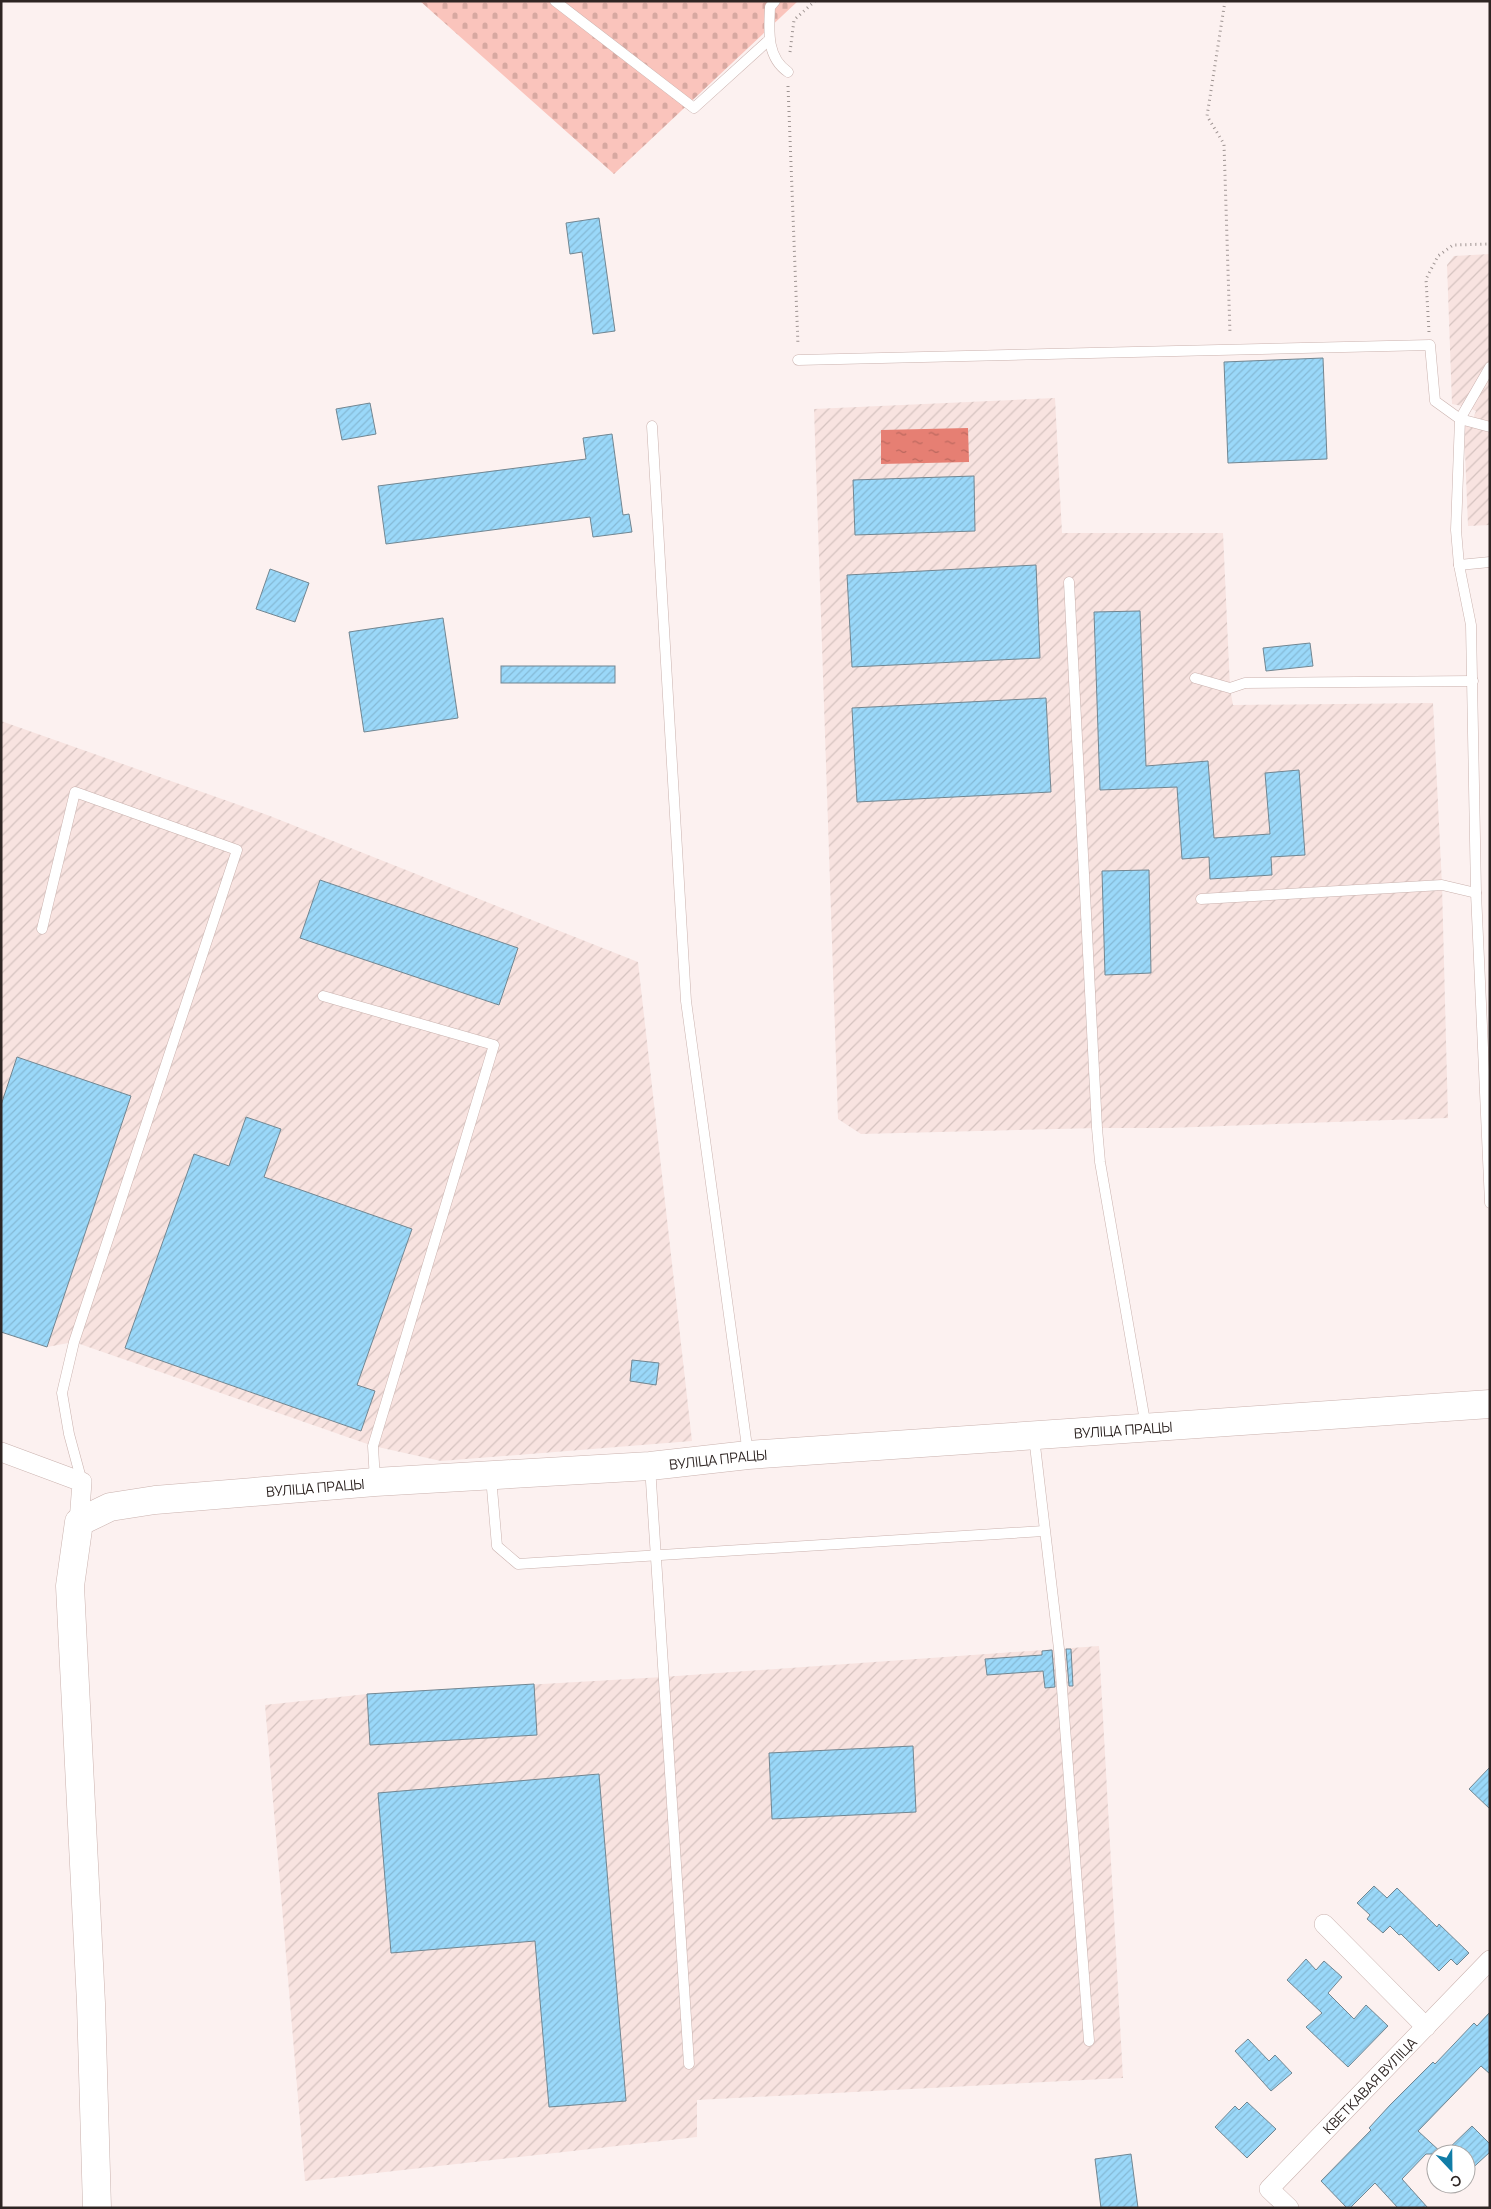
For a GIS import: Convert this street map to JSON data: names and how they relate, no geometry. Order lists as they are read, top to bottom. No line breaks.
{"streets":{"street":["ВУЛІЦА ПРАЦЫ","КВЕТКАВАЯ ВУЛІЦА"]},"north":"bottom"}
